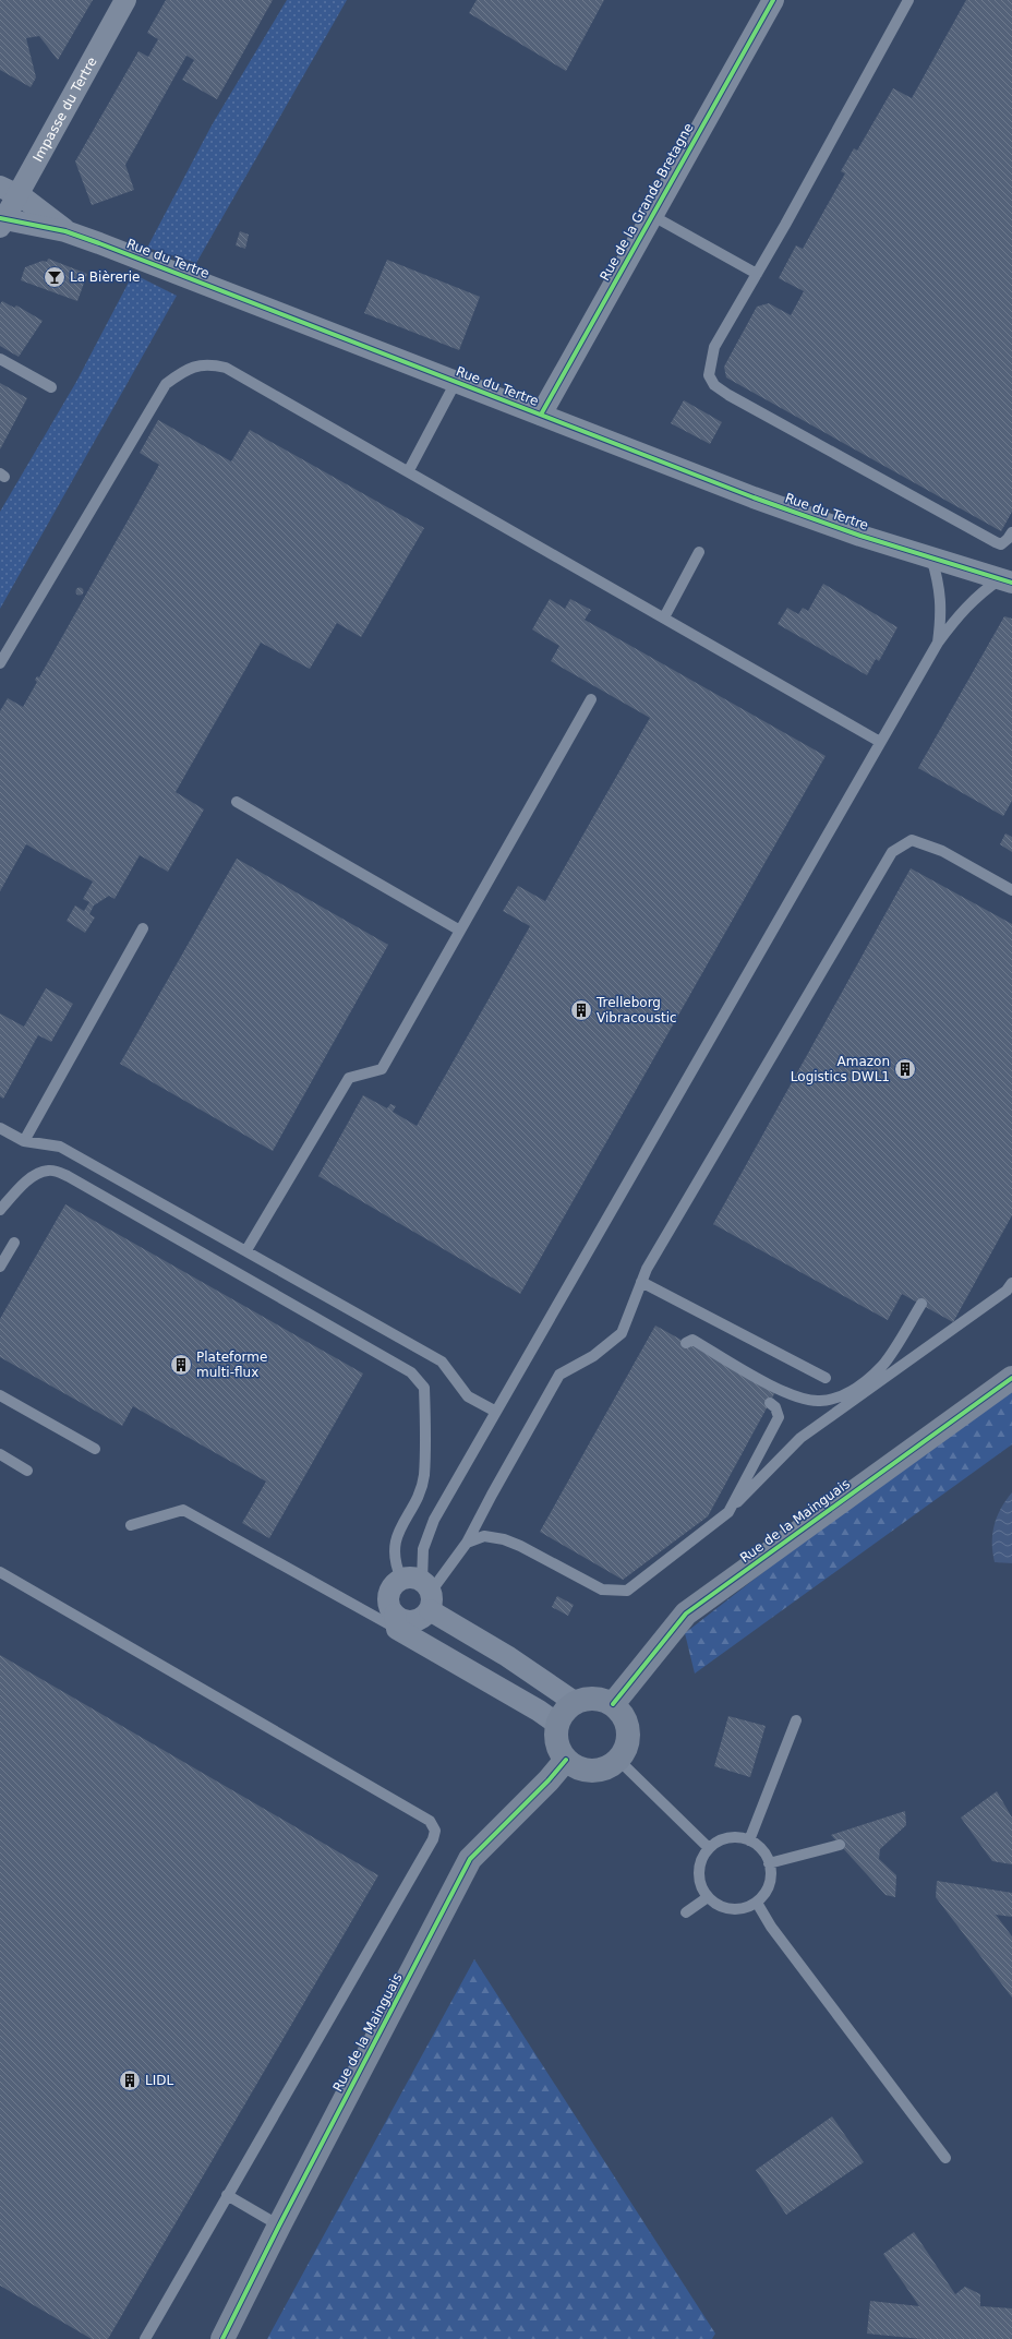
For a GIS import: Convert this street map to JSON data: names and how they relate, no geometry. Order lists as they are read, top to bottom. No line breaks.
{"streets":{"street":["Impasse du Tertre","Rue de la Grande Bretagne","Rue du Tertre","Rue de la Mainguais"]},"crossings":[["Impasse du Tertre","Rue du Tertre"],["Rue de la Grande Bretagne","Rue du Tertre"]],"places":{"bar":["La Bièrerie"],"building":["Trelleborg Vibracoustic","Amazon Logistics DWL1","Plateforme multi-flux","LIDL"]}}
